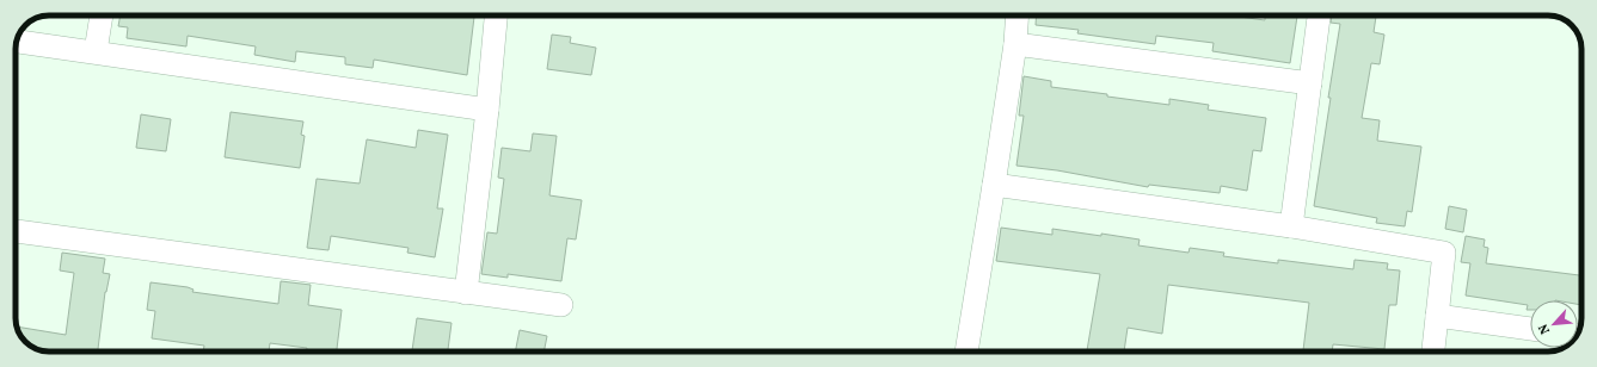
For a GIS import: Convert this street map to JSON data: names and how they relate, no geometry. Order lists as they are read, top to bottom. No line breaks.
{"north":"bottom left"}
